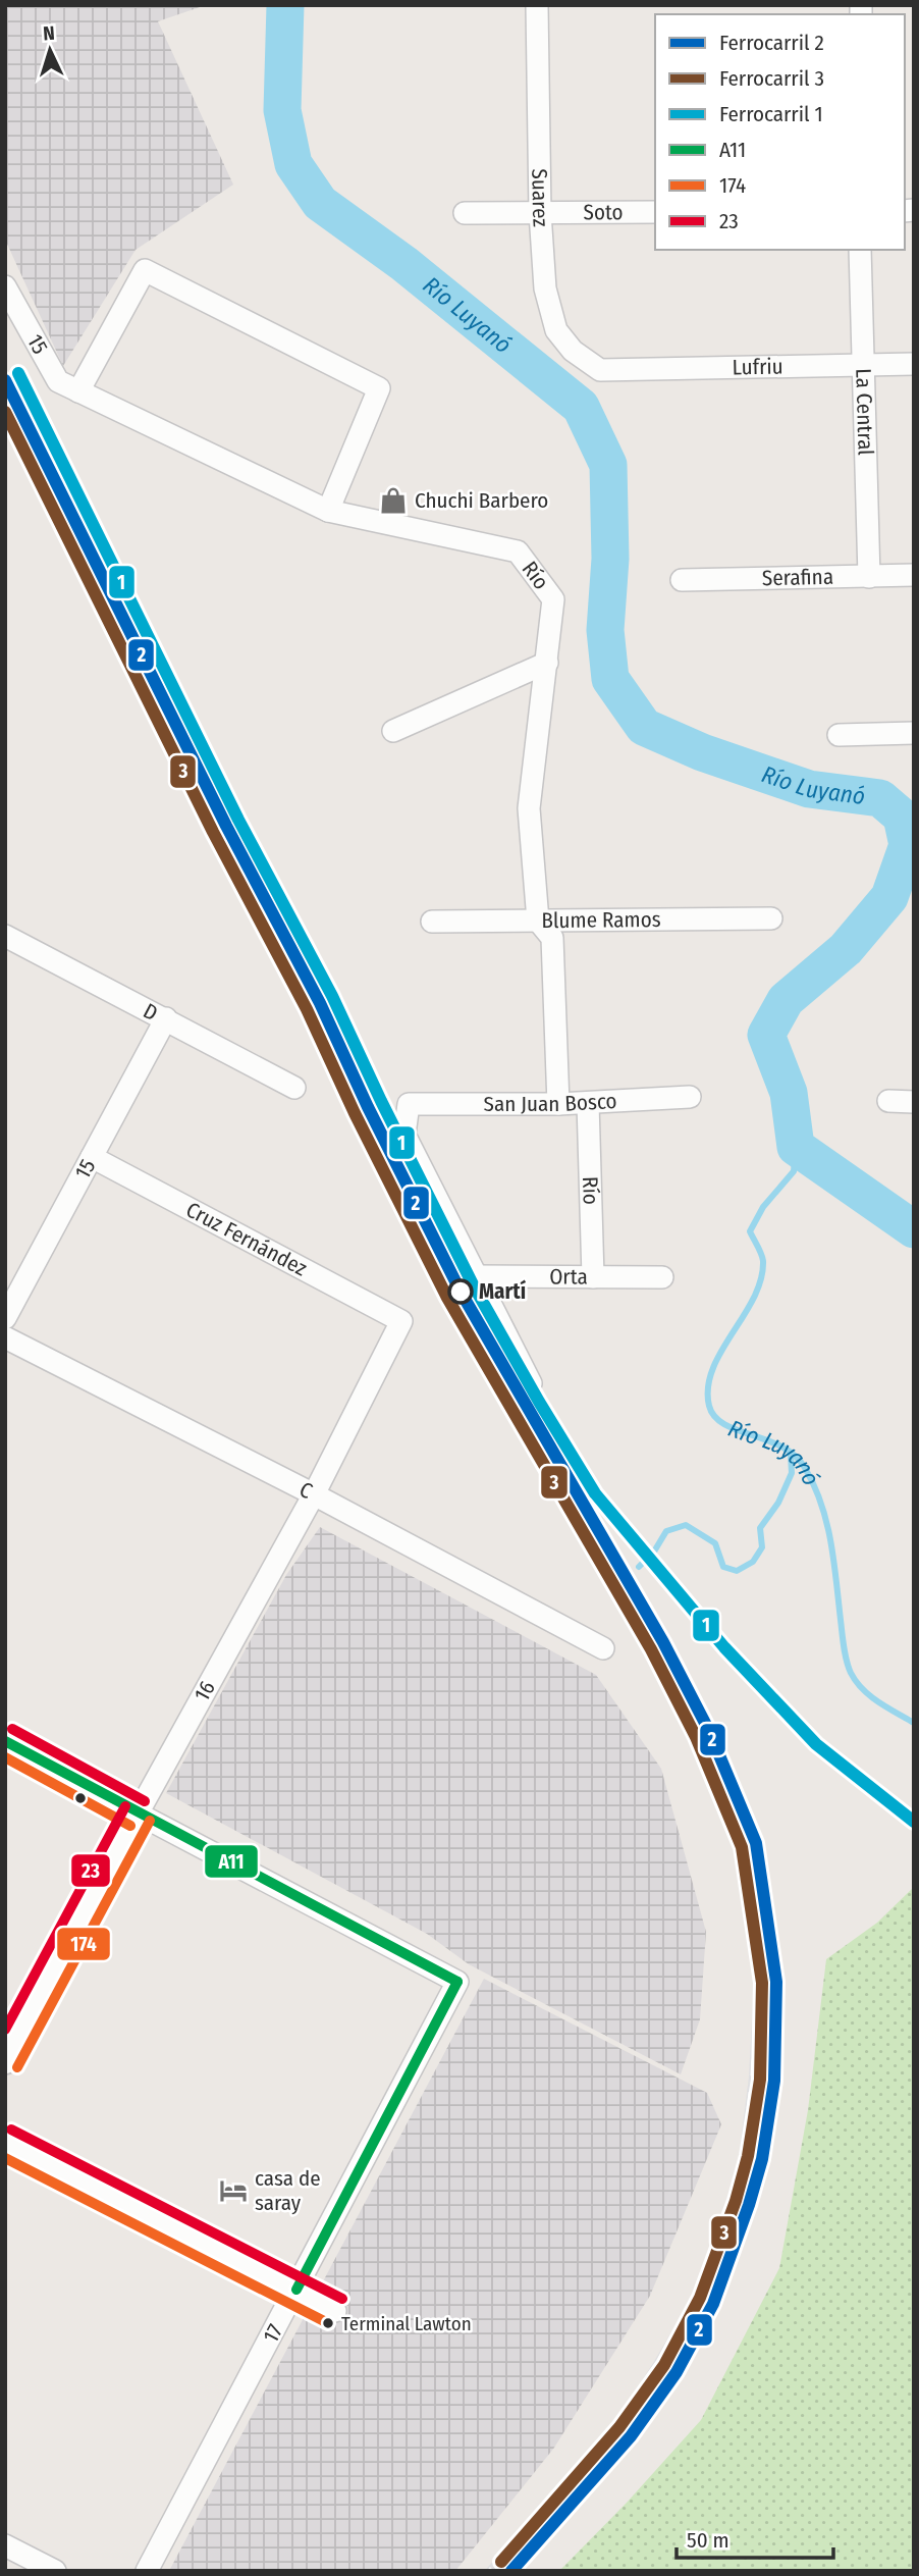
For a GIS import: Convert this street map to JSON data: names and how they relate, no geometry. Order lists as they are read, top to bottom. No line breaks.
{"streets":{"street":["Suarez","Soto","15","Lufriu","La Central","Río","Serafina","Blume Ramos","D","San Juan Bosco","Cruz Fernández","Orta","C","16","17"]},"crossings":[["Suarez","Soto"],["Suarez","Lufriu"],["15","Río"],["15","D"],["15","Cruz Fernández"],["Lufriu","La Central"],["La Central","Serafina"],["Río","Blume Ramos"],["Río","San Juan Bosco"],["Río","Orta"],["San Juan Bosco","Orta"],["Cruz Fernández","16"],["C","16"],["16","17"]],"water":["Río Luyanó"],"places":{"shop":["Chuchi Barbero"],"other":["Martí","Terminal Lawton"],"hotel":["casa de saray"]},"lines":["rail line 1","rail line 2","rail line 3","transit line 23","transit line A11","transit line 174"],"legend":["Ferrocarril 2","Ferrocarril 3","Ferrocarril 1","A11","174","23"],"scale_bar":"50 m","north":"top"}
